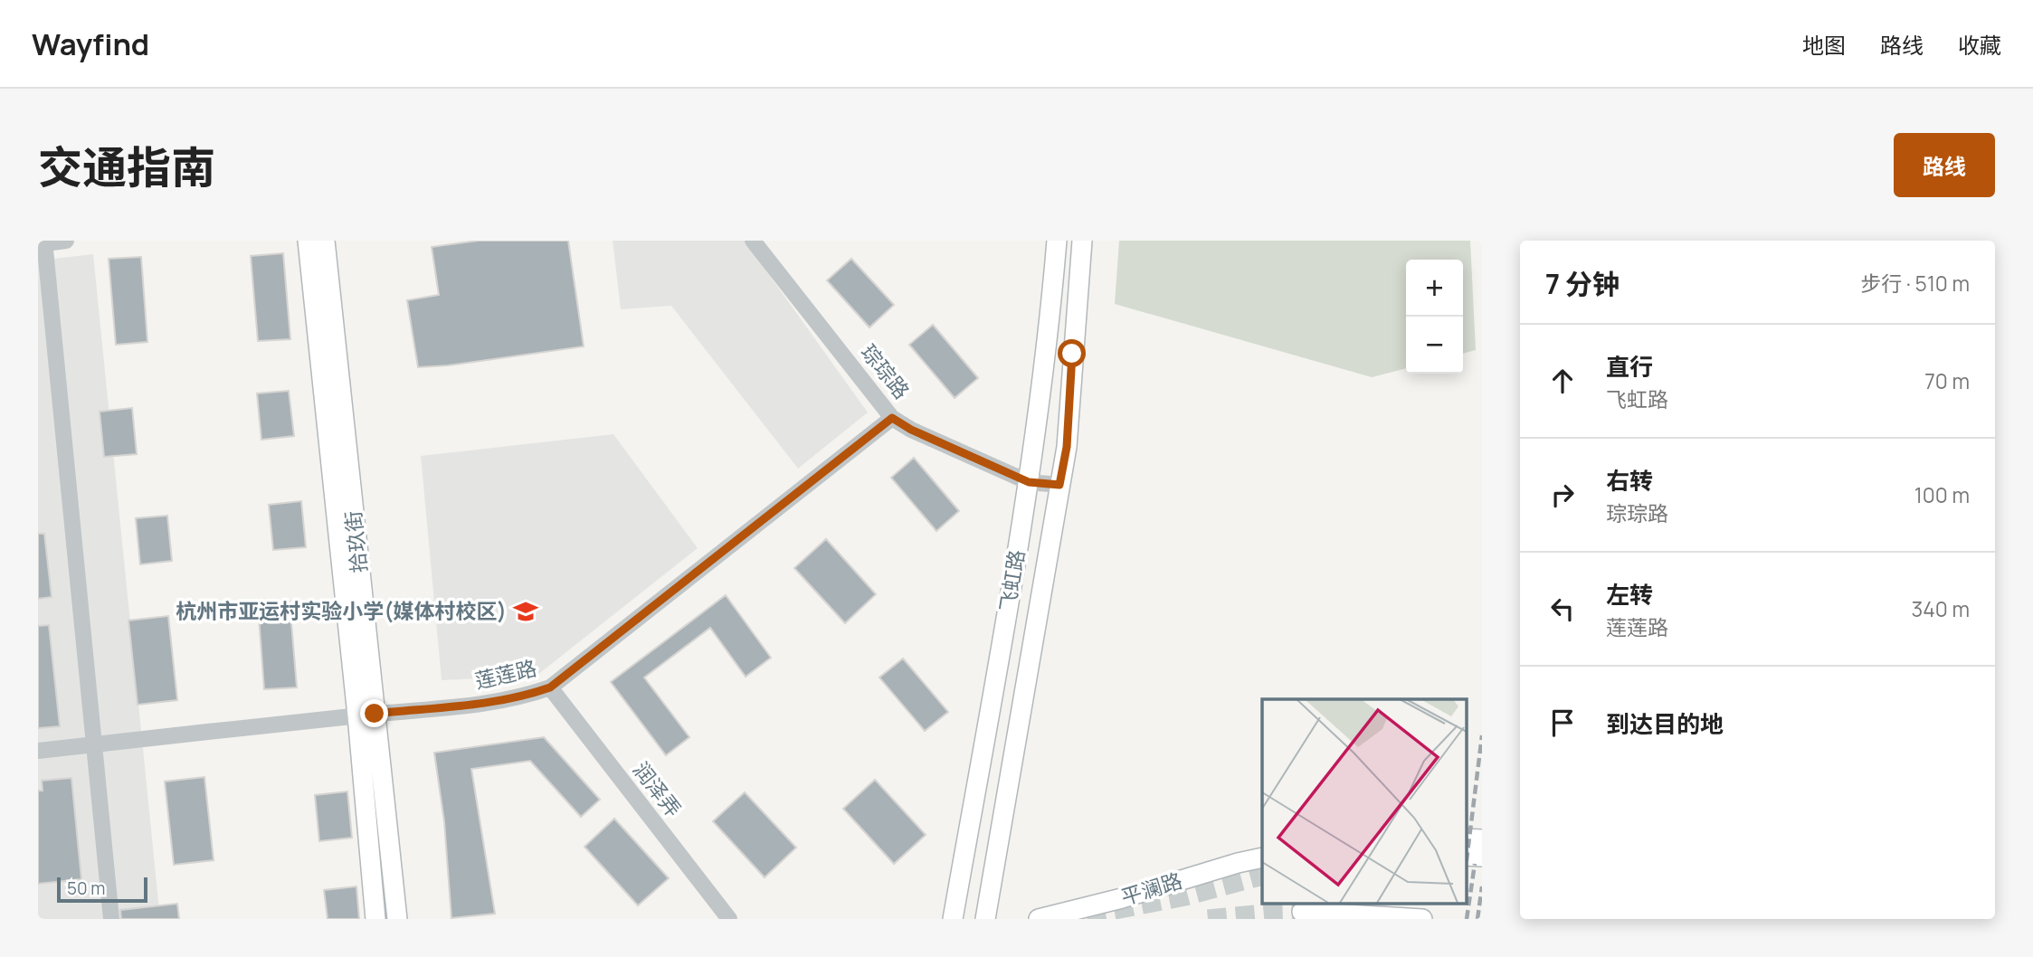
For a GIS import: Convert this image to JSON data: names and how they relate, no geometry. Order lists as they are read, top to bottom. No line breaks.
{"streets":{"main road":["拾玖街","飞虹路","平澜路"],"street":["琮琮路","莲莲路","润泽弄"]},"crossings":[["琮琮路","飞虹路"],["琮琮路","莲莲路"],["拾玖街","莲莲路"],["莲莲路","润泽弄"]],"places":{"school or university":["杭州市亚运村实验小学(媒体村校区)"]},"scale_bar":"50 m","page":{"header":"Wayfind","nav":["地图","路线","收藏"],"title":"交通指南","buttons":"路线","heading":["7 分钟","步行 · 510 m"],"map_buttons":["+","−"],"list":[["直行","飞虹路","70 m"],["右转","琮琮路","100 m"],["左转","莲莲路","340 m"],"到达目的地"],"scale":"50 m"}}
